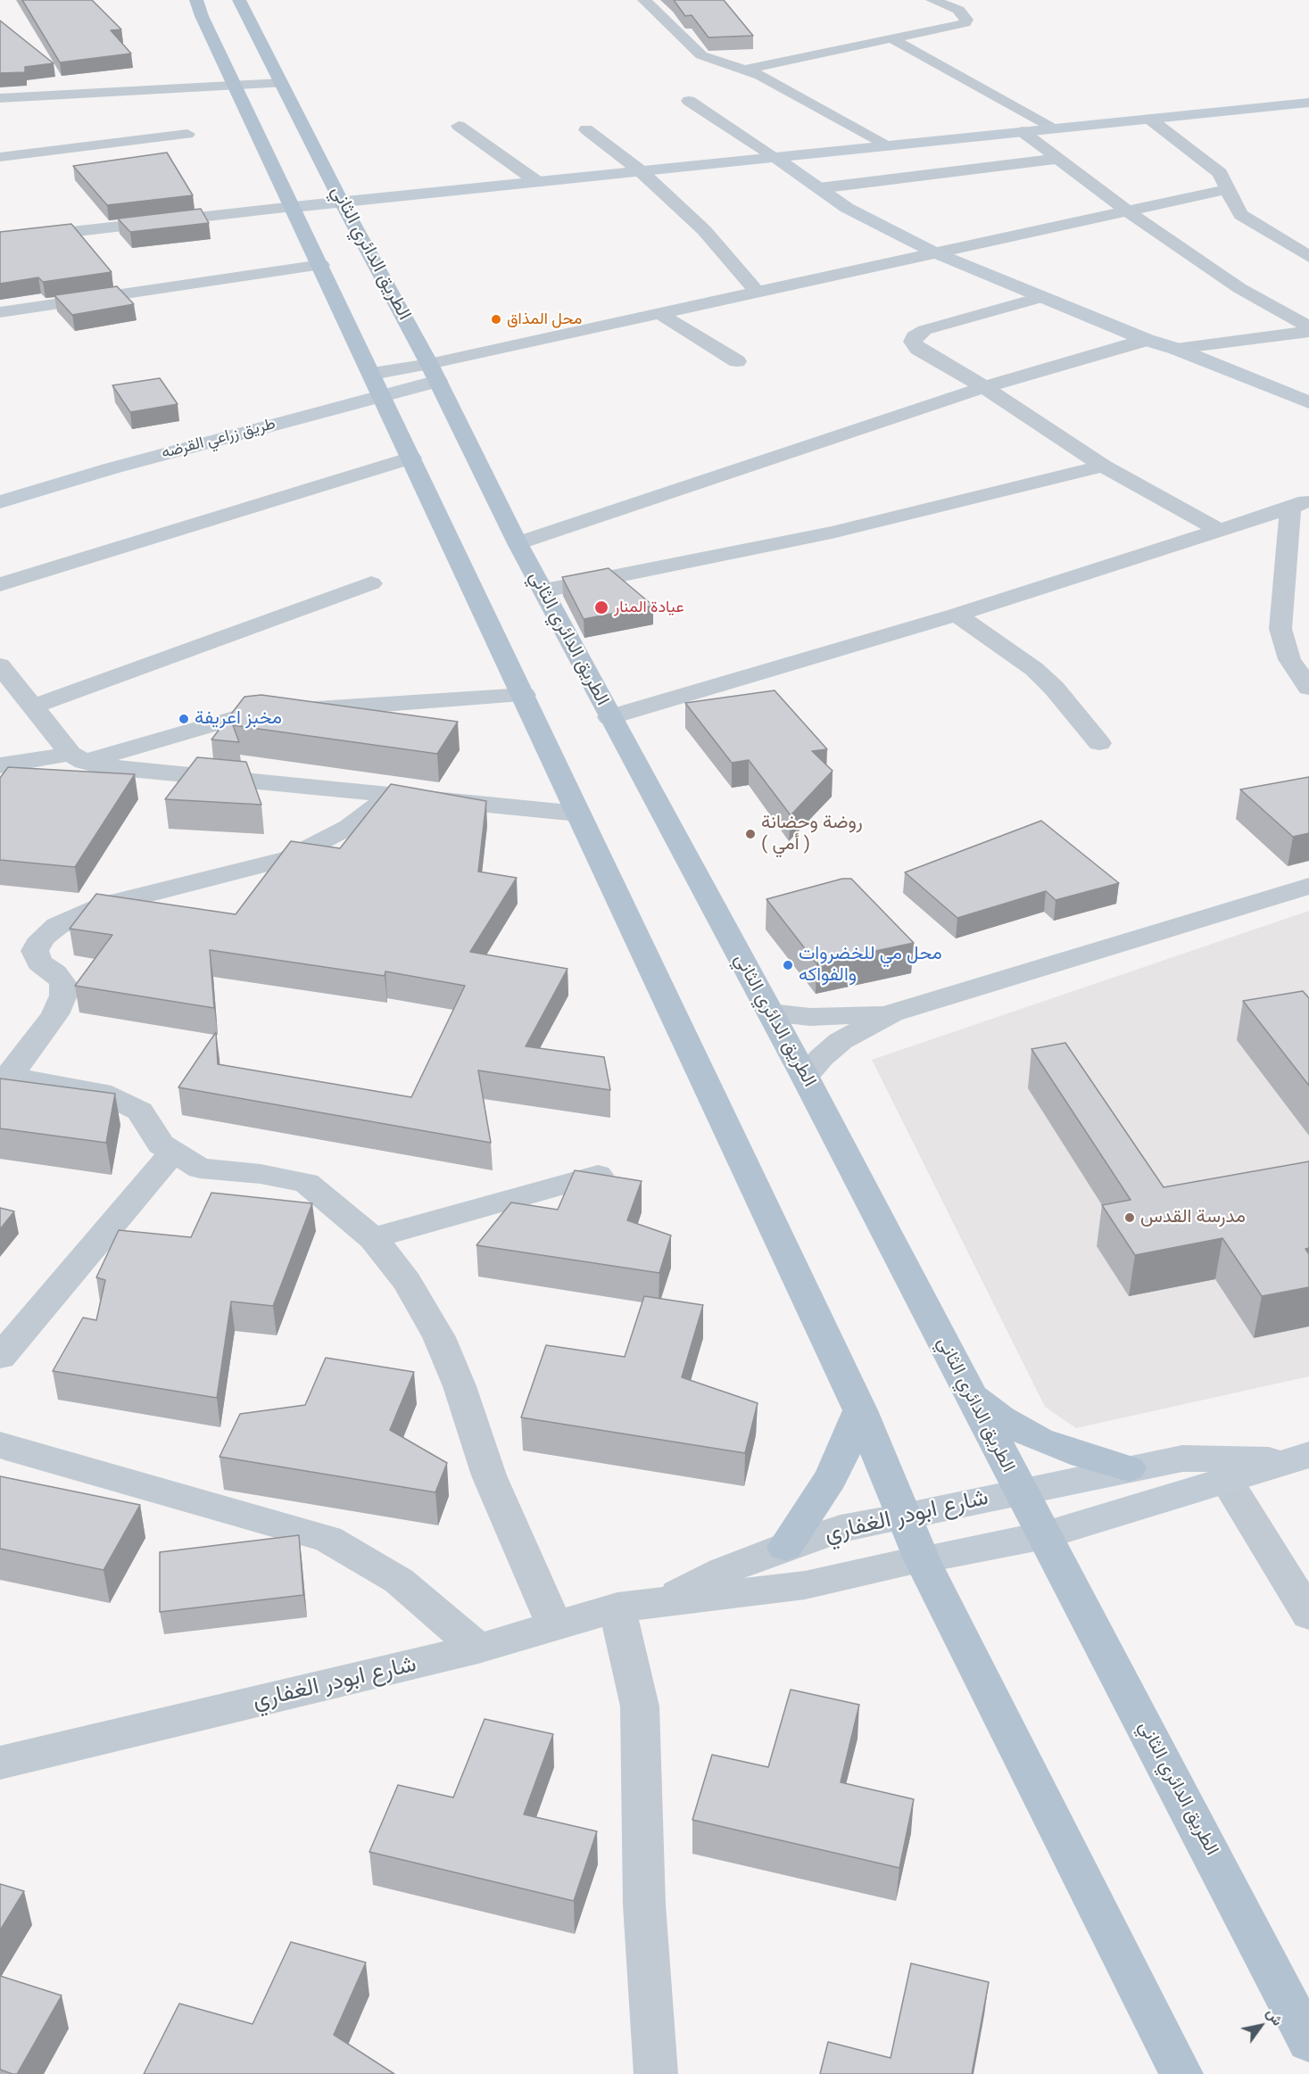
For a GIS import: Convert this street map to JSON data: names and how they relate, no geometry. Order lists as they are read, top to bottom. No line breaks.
{"streets":{"main road":["الطريق الدائري الثاني"],"street":["طريق زراعي القرضه","شارع ابودر الغفاري"]},"crossings":[["الطريق الدائري الثاني","طريق زراعي القرضه"],["الطريق الدائري الثاني","شارع ابودر الغفاري"]],"places":["محل المذاق","عيادة المنار","مخبز اعريفة","روضة وحضانة ( أمي )","محل مي للخضروات والفواكه","مدرسة القدس"],"north":"top right"}
